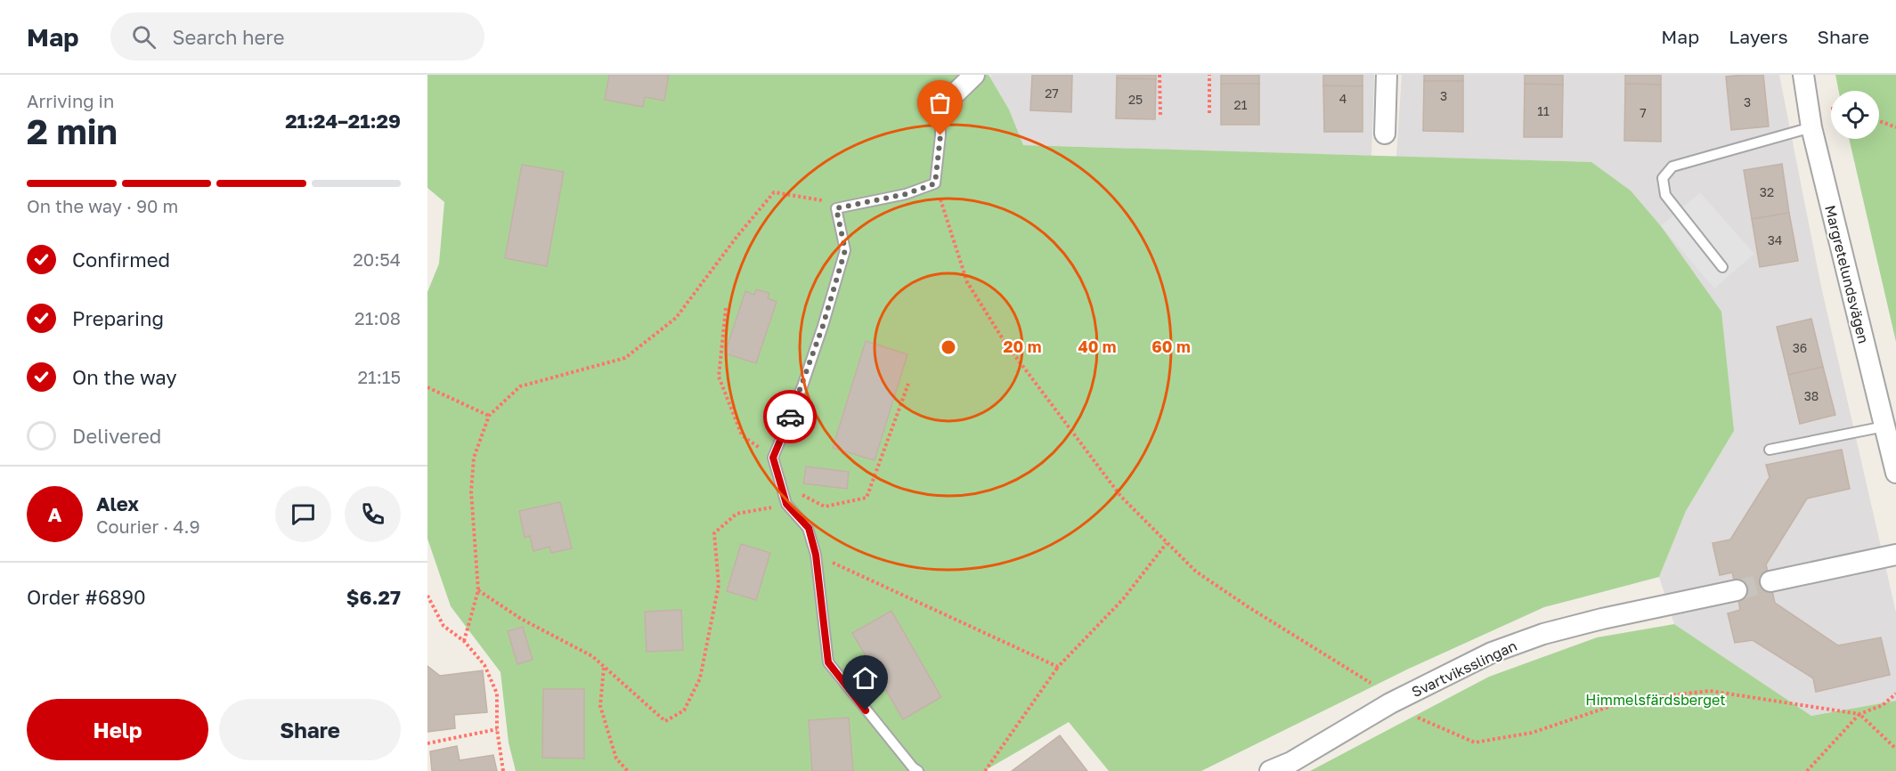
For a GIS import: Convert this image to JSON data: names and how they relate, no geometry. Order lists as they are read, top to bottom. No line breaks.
{"streets":{"street":["Margretelundsvägen","Svartviksslingan"]},"parks":["Himmelsfärdsberget"],"house_numbers":["27","3","4","25","3","21","11","7","32","34","36","38"],"page":{"header":"Map","search":"Search here","nav":["Map","Layers","Share"],"heading":["2 min","Arriving in","21:24–21:29"],"panel":["Alex","Courier · 4.9","Order #6890","$6.27"],"bar":"On the way · 90 m","list":[["Confirmed","20:54"],["Preparing","21:08"],["On the way","21:15"],"Delivered"],"round":"A","buttons":["Help","Share"]},"rings":["20 m","40 m","60 m"]}
